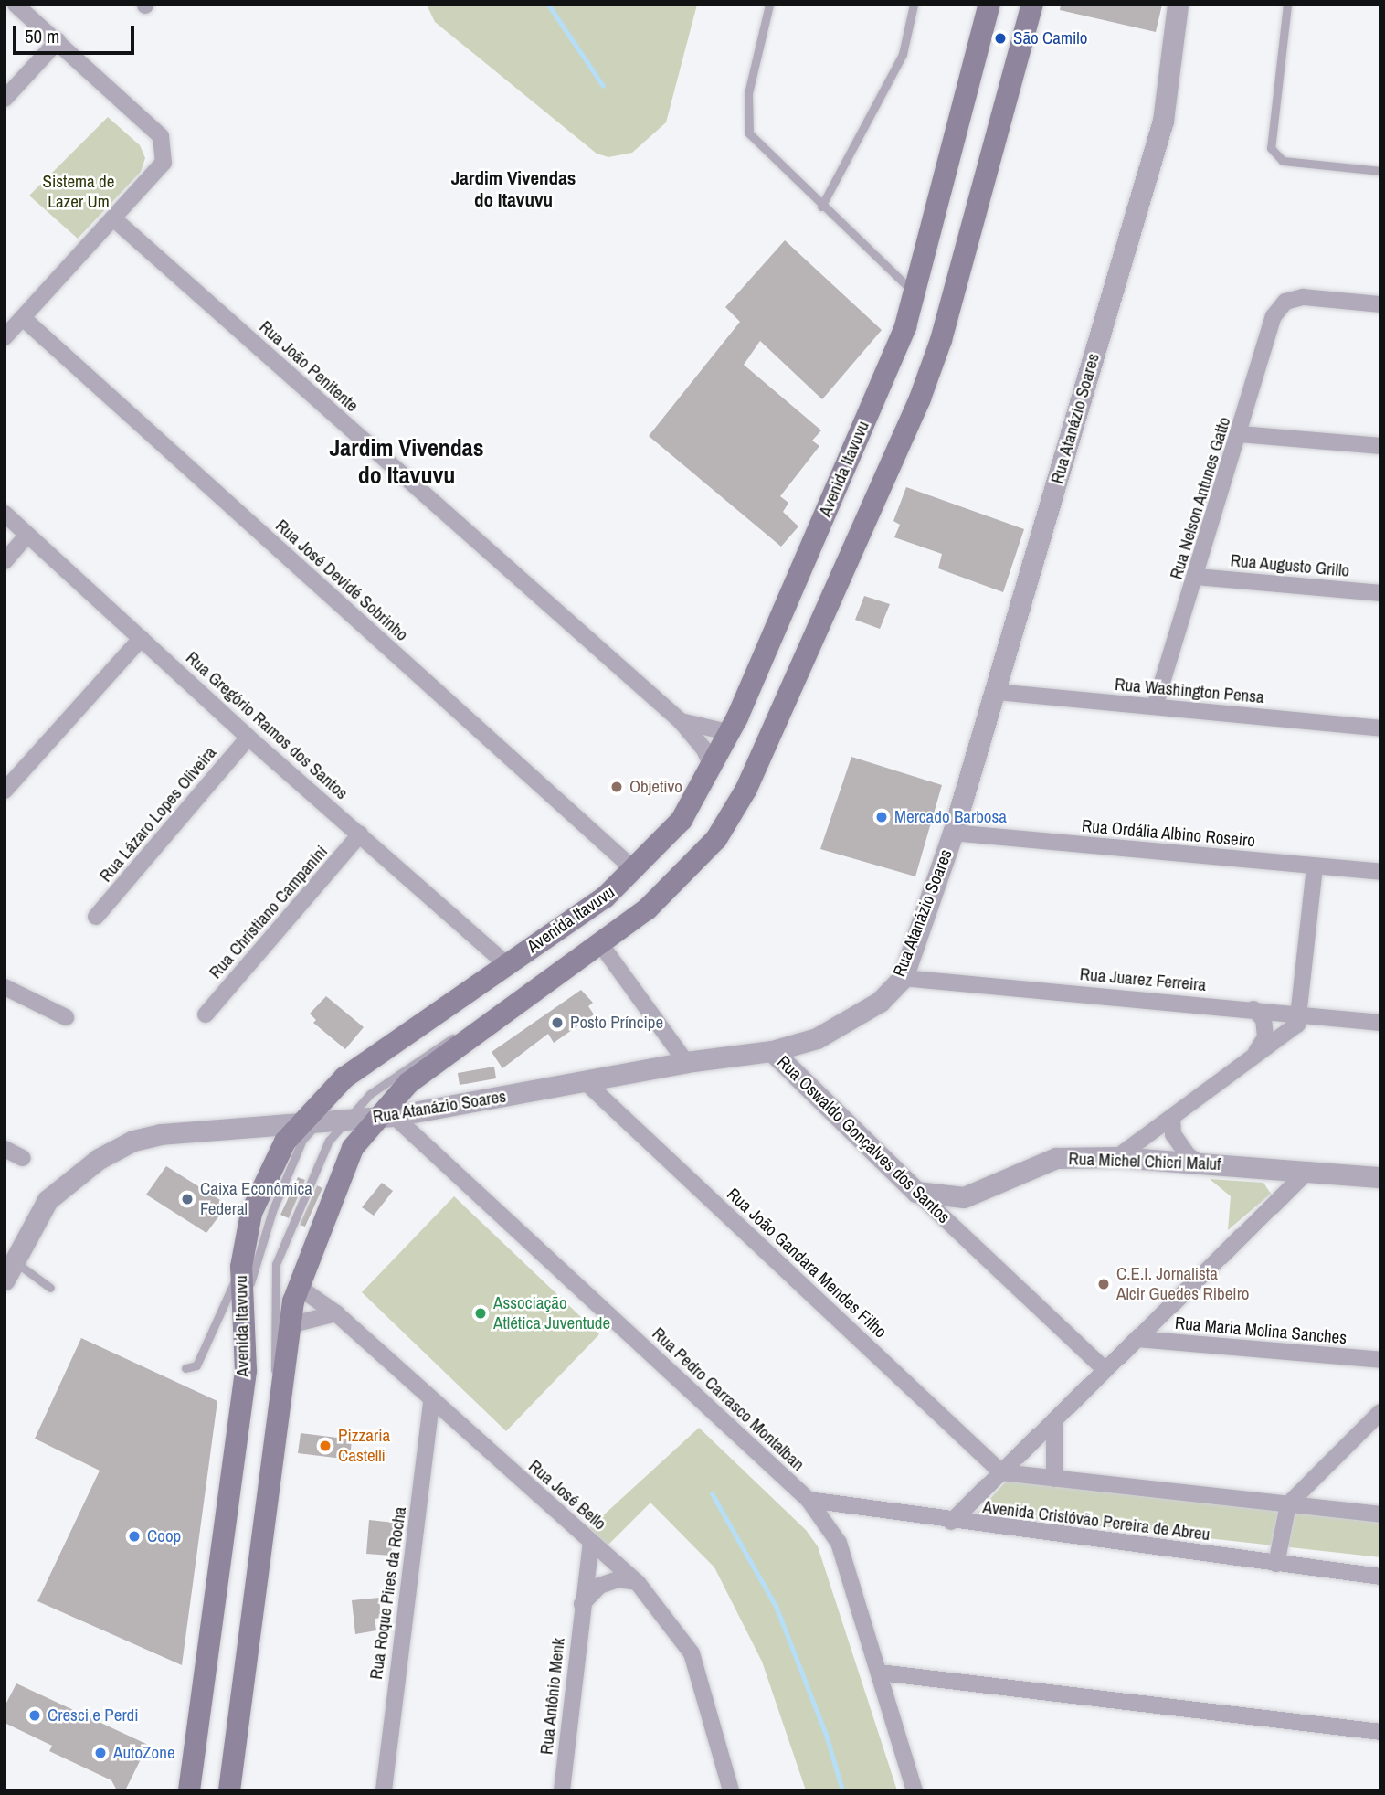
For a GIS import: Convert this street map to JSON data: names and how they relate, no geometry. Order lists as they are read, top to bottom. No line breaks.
{"streets":{"main road":["Avenida Itavuvu"],"street":["Rua João Penitente","Rua Atanázio Soares","Rua Nelson Antunes Gatto","Rua Augusto Grillo","Rua José Devidé Sobrinho","Rua Washington Pensa","Rua Gregório Ramos dos Santos","Rua Lázaro Lopes Oliveira","Rua Ordália Albino Roseiro","Rua Christiano Campanini","Rua Juarez Ferreira","Rua Oswaldo Gonçalves dos Santos","Rua Michel Chicri Maluf","Rua João Gandara Mendes Filho","Rua Maria Molina Sanches","Rua Pedro Carrasco Montalban","Rua José Bello","Avenida Cristóvão Pereira de Abreu","Rua Roque Pires da Rocha","Rua Antônio Menk"]},"crossings":[["Rua João Penitente","Avenida Itavuvu"],["Rua Atanázio Soares","Avenida Itavuvu"],["Rua Atanázio Soares","Rua Washington Pensa"],["Rua Atanázio Soares","Rua Ordália Albino Roseiro"],["Rua Atanázio Soares","Rua Juarez Ferreira"],["Rua Atanázio Soares","Rua Oswaldo Gonçalves dos Santos"],["Rua Atanázio Soares","Rua João Gandara Mendes Filho"],["Rua Atanázio Soares","Rua Pedro Carrasco Montalban"],["Avenida Itavuvu","Rua José Devidé Sobrinho"],["Avenida Itavuvu","Rua Gregório Ramos dos Santos"],["Avenida Itavuvu","Rua Pedro Carrasco Montalban"],["Avenida Itavuvu","Rua José Bello"],["Rua Nelson Antunes Gatto","Rua Augusto Grillo"],["Rua Nelson Antunes Gatto","Rua Washington Pensa"],["Rua Gregório Ramos dos Santos","Rua Lázaro Lopes Oliveira"],["Rua Gregório Ramos dos Santos","Rua Christiano Campanini"],["Rua Oswaldo Gonçalves dos Santos","Rua Michel Chicri Maluf"],["Rua João Gandara Mendes Filho","Avenida Cristóvão Pereira de Abreu"],["Rua Pedro Carrasco Montalban","Avenida Cristóvão Pereira de Abreu"],["Rua José Bello","Rua Roque Pires da Rocha"],["Rua José Bello","Rua Antônio Menk"]],"districts":["Jardim Vivendas do Itavuvu","Jardim Vivendas do Itavuvu"],"parks":["Sistema de Lazer Um"],"places":["São Camilo","Objetivo","Mercado Barbosa","Posto Príncipe","Caixa Econômica Federal","C.E.I. Jornalista Alcir Guedes Ribeiro","Associação Atlética Juventude","Pizzaria Castelli","Coop","Cresci e Perdi","AutoZone"],"scale_bar":"50 m"}
